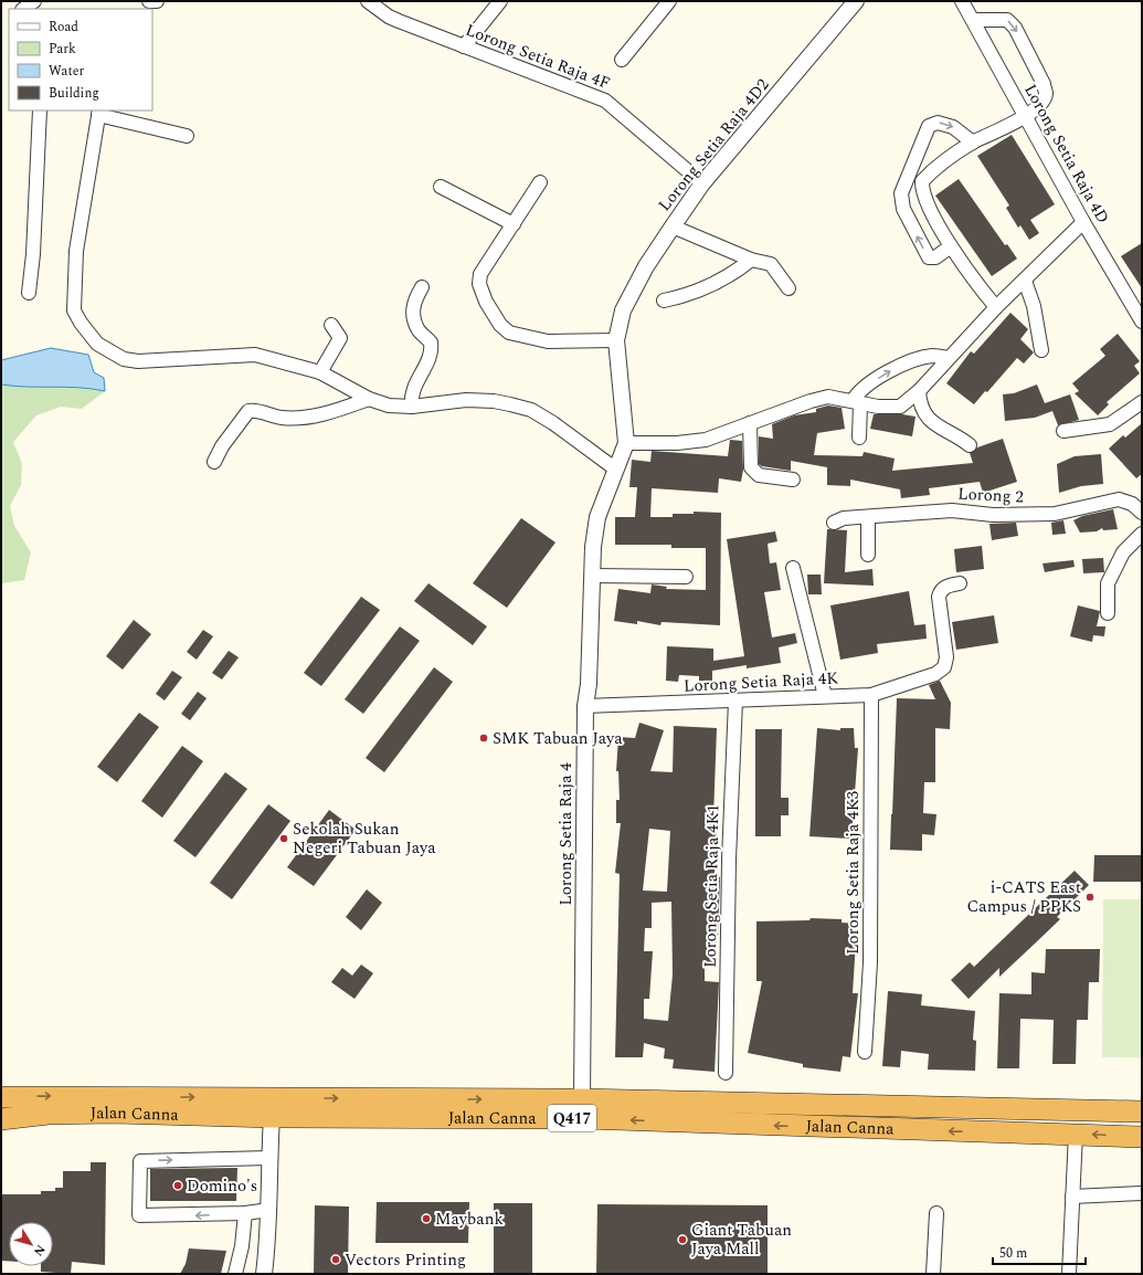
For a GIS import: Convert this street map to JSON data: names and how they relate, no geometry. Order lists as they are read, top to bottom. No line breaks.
{"streets":{"highway":["Jalan Canna","Q417"],"street":["Lorong Setia Raja 4F","Lorong Setia Raja 4D2","Lorong Setia Raja 4D","Lorong 2","Lorong Setia Raja 4K","Lorong Setia Raja 4","Lorong Setia Raja 4K3","Lorong Setia Raja 4K1"]},"crossings":[["Lorong Setia Raja 4F","Lorong Setia Raja 4D2"],["Lorong Setia Raja 4D2","Lorong Setia Raja 4"],["Lorong Setia Raja 4K","Lorong Setia Raja 4"],["Lorong Setia Raja 4K","Lorong Setia Raja 4K3"],["Lorong Setia Raja 4K","Lorong Setia Raja 4K1"],["Lorong Setia Raja 4","Jalan Canna"]],"places":["SMK Tabuan Jaya","Sekolah Sukan Negeri Tabuan Jaya","i-CATS East Campus / PPKS","Domino's","Maybank","Giant Tabuan Jaya Mall","Vectors Printing"],"legend":["Road","Park","Water","Building"],"scale_bar":"50 m","north":"bottom right"}
